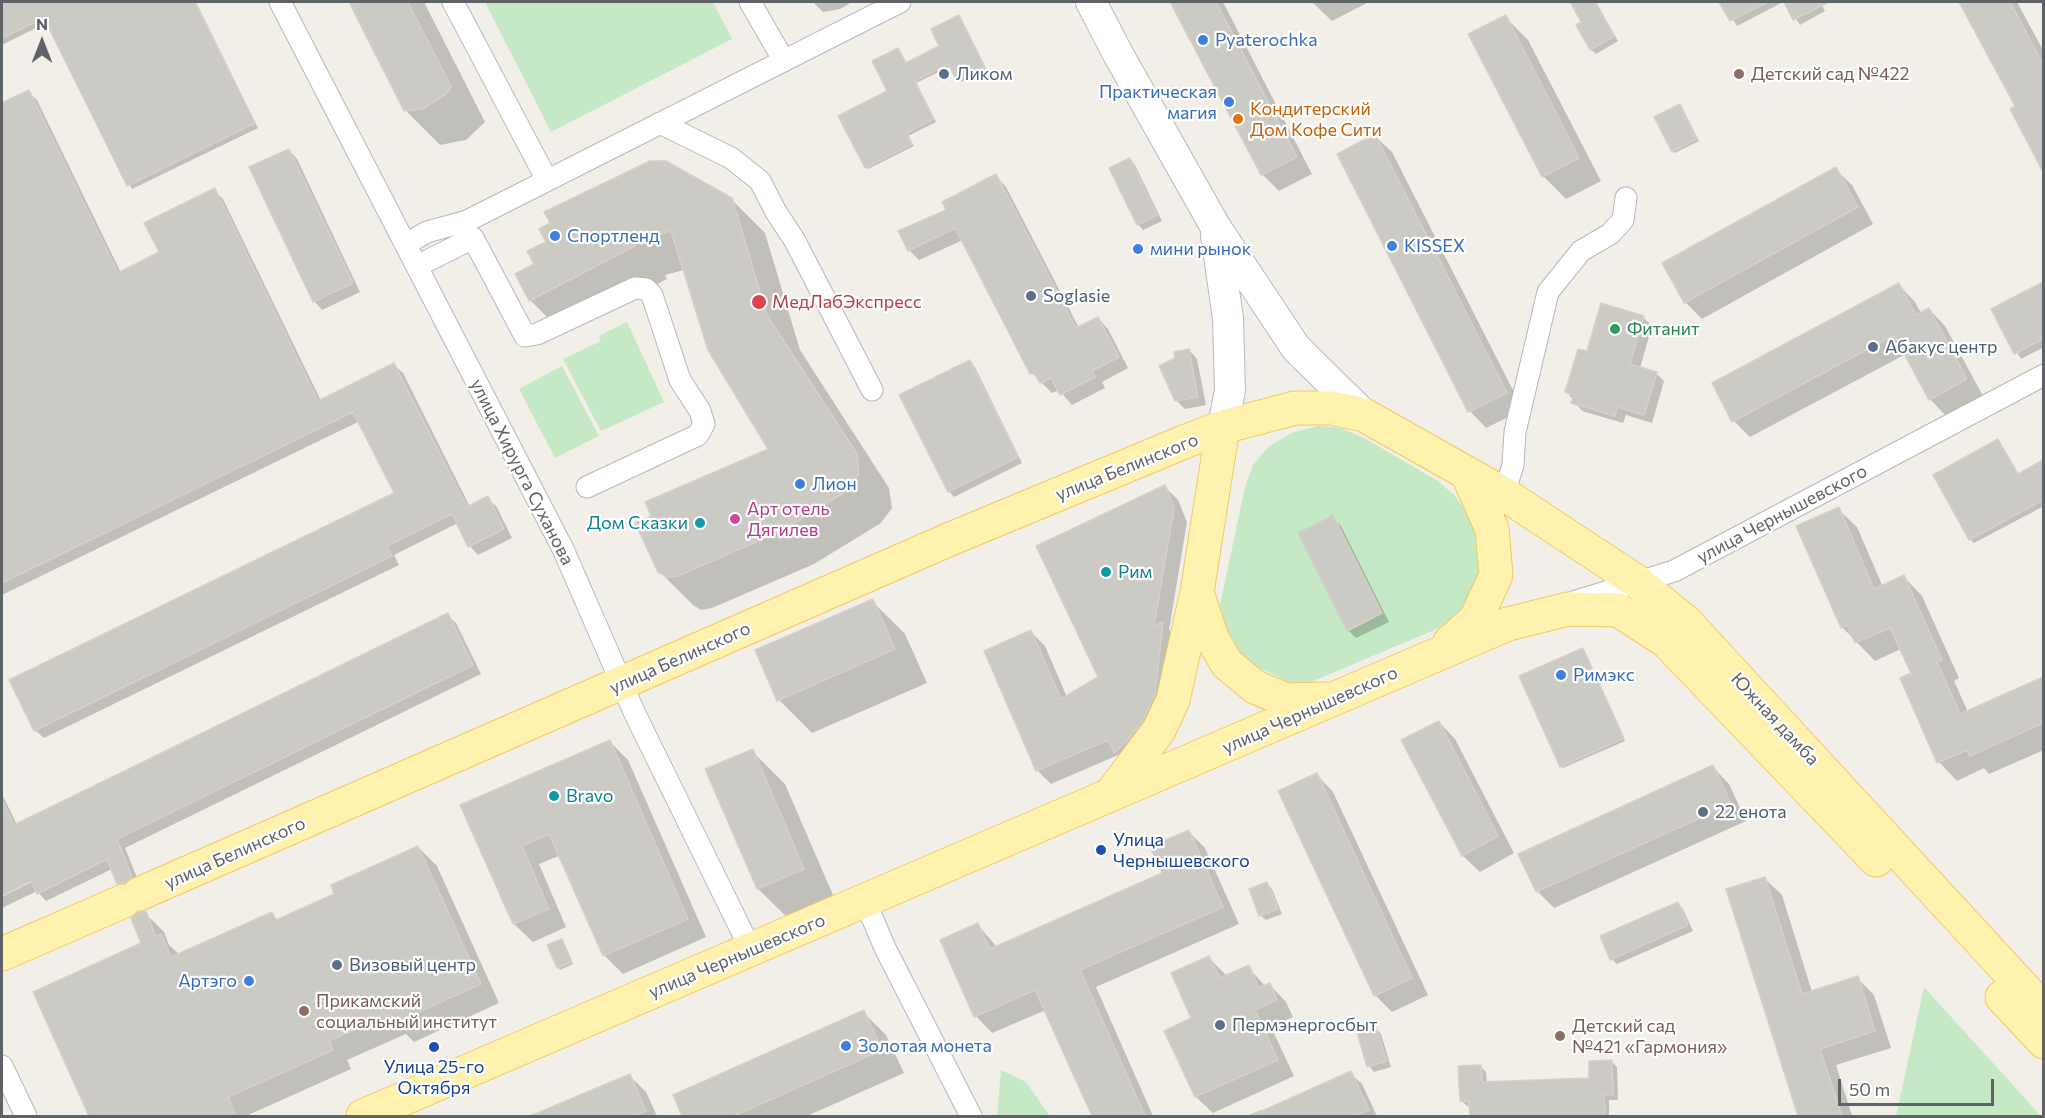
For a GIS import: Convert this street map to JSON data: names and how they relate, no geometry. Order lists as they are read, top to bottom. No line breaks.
{"streets":{"main road":["улица Белинского","улица Чернышевского","Южная дамба"],"street":["улица Хирурга Суханова"]},"crossings":[["улица Белинского","улица Хирурга Суханова"],["улица Белинского","Южная дамба"],["улица Хирурга Суханова","улица Чернышевского"],["улица Чернышевского","Южная дамба"]],"places":["Pyaterochka","Ликом","Детский сад №422","Практическая магия","Кондитерский Дом Кофе Сити","Спортленд","KISSEX","мини рынок","Soglasie","МедЛабЭкспресс","Фитанит","Абакус центр","Лион","Арт отель Дягилев","Дом Сказки","Рим","Римэкс","Bravo","22 енота","Улица Чернышевского","Визовый центр","Артэго","Прикамский социальный институт","Пермэнергосбыт","Детский сад №421 «Гармония»","Золотая монета","Улица 25-го Октября"],"scale_bar":"50 m","north":"top"}
